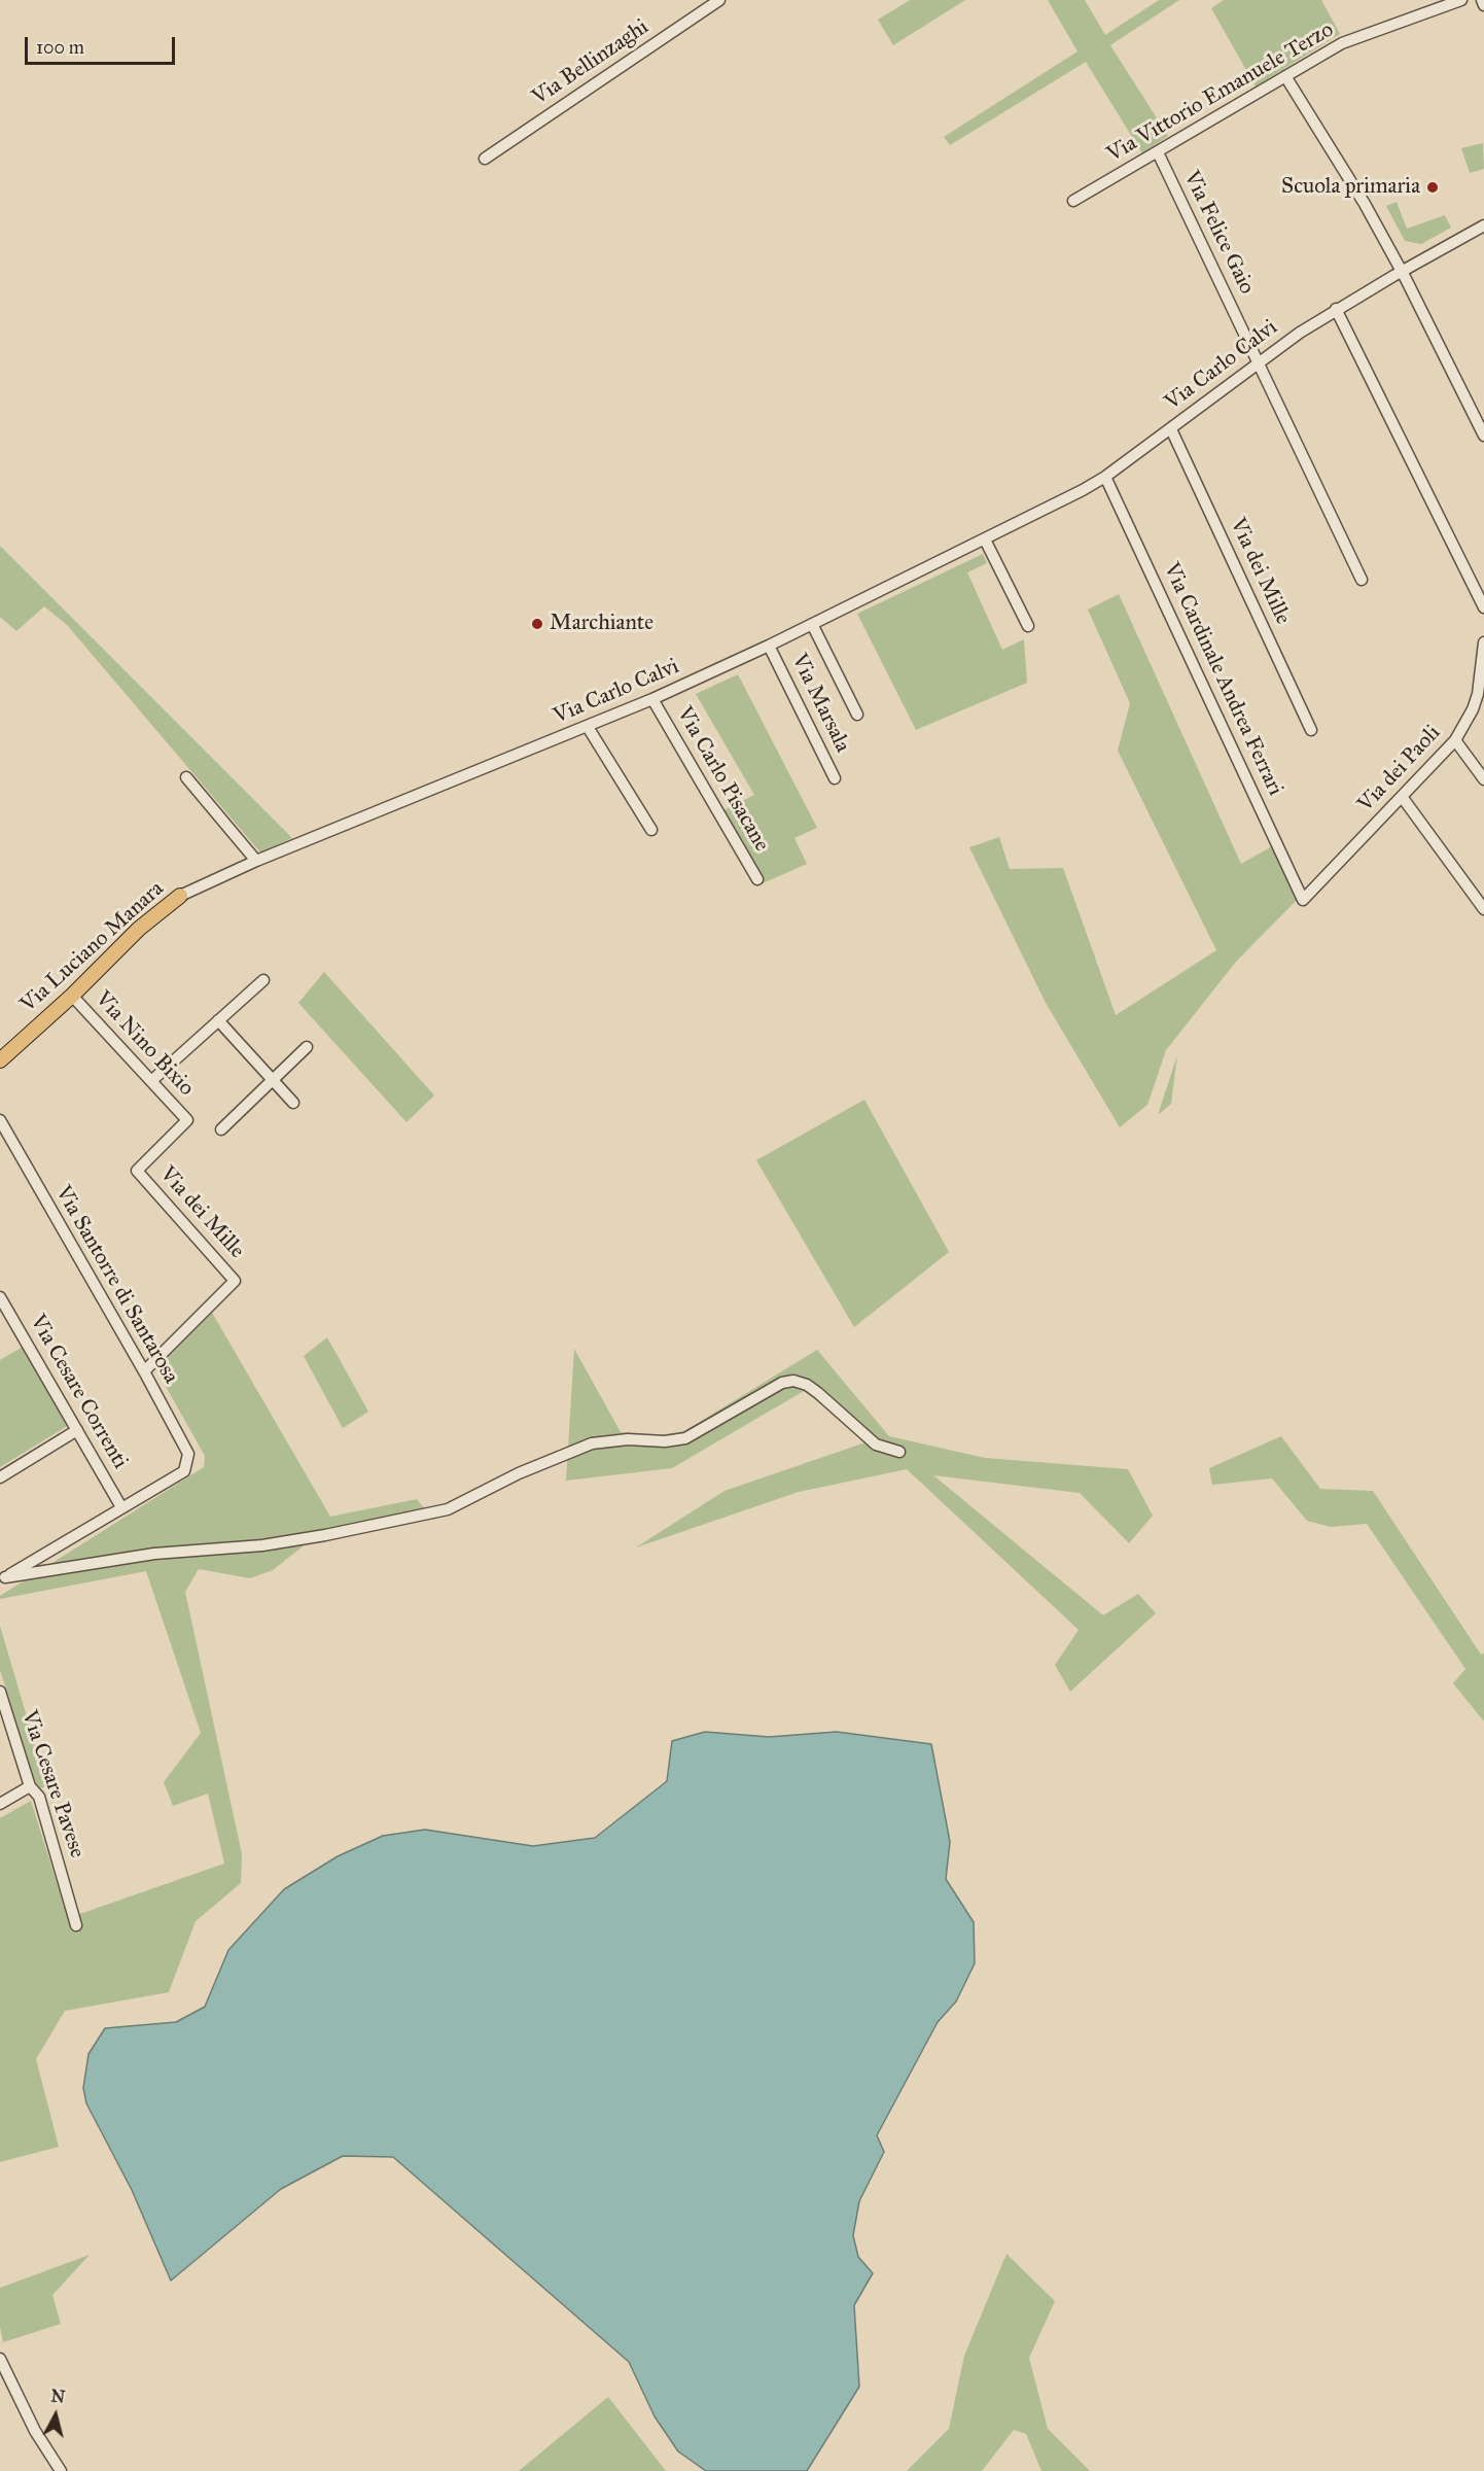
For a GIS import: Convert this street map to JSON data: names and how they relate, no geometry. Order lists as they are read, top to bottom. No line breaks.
{"streets":{"main road":["Via Luciano Manara"],"street":["Via Bellinzaghi","Via Vittorio Emanuele Terzo","Via Felice Gaio","Via Carlo Calvi","Via dei Mille","Via Cardinale Andrea Ferrari","Via Marsala","Via dei Paoli","Via Carlo Pisacane","Via Nino Bixio","Via Santorre di Santarosa","Via Cesare Correnti","Via Cesare Pavese"]},"crossings":[["Via Vittorio Emanuele Terzo","Via Felice Gaio"],["Via Felice Gaio","Via Carlo Calvi"],["Via Carlo Calvi","Via dei Mille"],["Via Carlo Calvi","Via Cardinale Andrea Ferrari"],["Via Carlo Calvi","Via Marsala"],["Via Carlo Calvi","Via Carlo Pisacane"],["Via Carlo Calvi","Via Luciano Manara"],["Via dei Mille","Via Nino Bixio"],["Via dei Mille","Via Santorre di Santarosa"],["Via Cardinale Andrea Ferrari","Via dei Paoli"],["Via Luciano Manara","Via Nino Bixio"],["Via Santorre di Santarosa","Via Cesare Correnti"]],"places":["Scuola primaria","Marchiante"],"scale_bar":"100 m","north":"top"}
